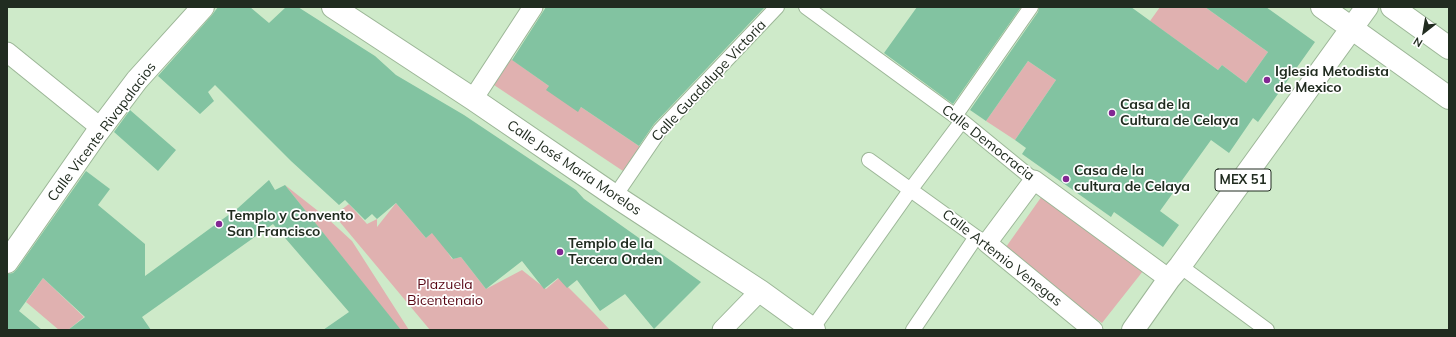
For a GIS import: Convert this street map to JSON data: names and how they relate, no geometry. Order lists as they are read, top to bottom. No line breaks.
{"streets":{"main road":["Calle Vicente Rivapalacios","Calle José María Morelos","MEX 51"],"street":["Calle Guadalupe Victoria","Calle Democracia","Calle Artemio Venegas"]},"crossings":[["Calle Guadalupe Victoria","Calle José María Morelos"],["Calle Democracia","MEX 51"]],"parks":["Plazuela Bicentenaio"],"places":["Iglesia Metodista de Mexico","Casa de la Cultura de Celaya","Casa de la cultura de Celaya","Templo y Convento San Francisco","Templo de la Tercera Orden"],"north":"bottom left"}
